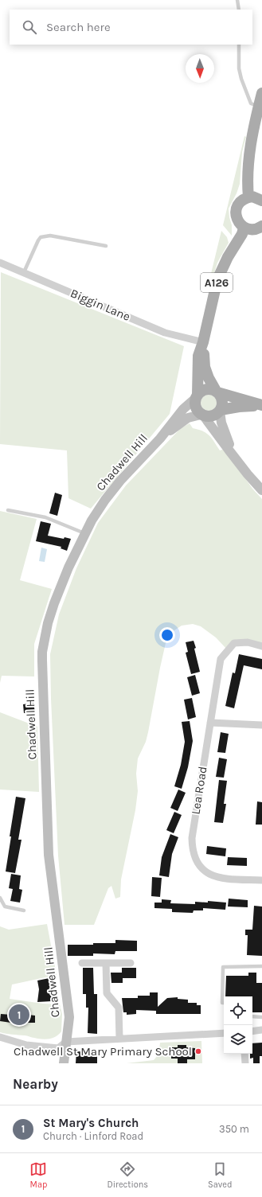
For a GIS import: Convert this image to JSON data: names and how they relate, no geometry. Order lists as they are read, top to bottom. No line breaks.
{"streets":{"main road":["A126"],"street":["Biggin Lane","Chadwell Hill","Lea Road"]},"crossings":[["A126","Biggin Lane"],["A126","Chadwell Hill"]],"places":["Chadwell St Mary Primary School"],"north":"bottom","page":{"search":"Search here","pins":"1","heading":"Nearby","list":[{"mark":"1","name":"St Mary's Church","note":"Church · Linford Road","value":"350 m"}],"nav":["Map","Directions","Saved"]}}
